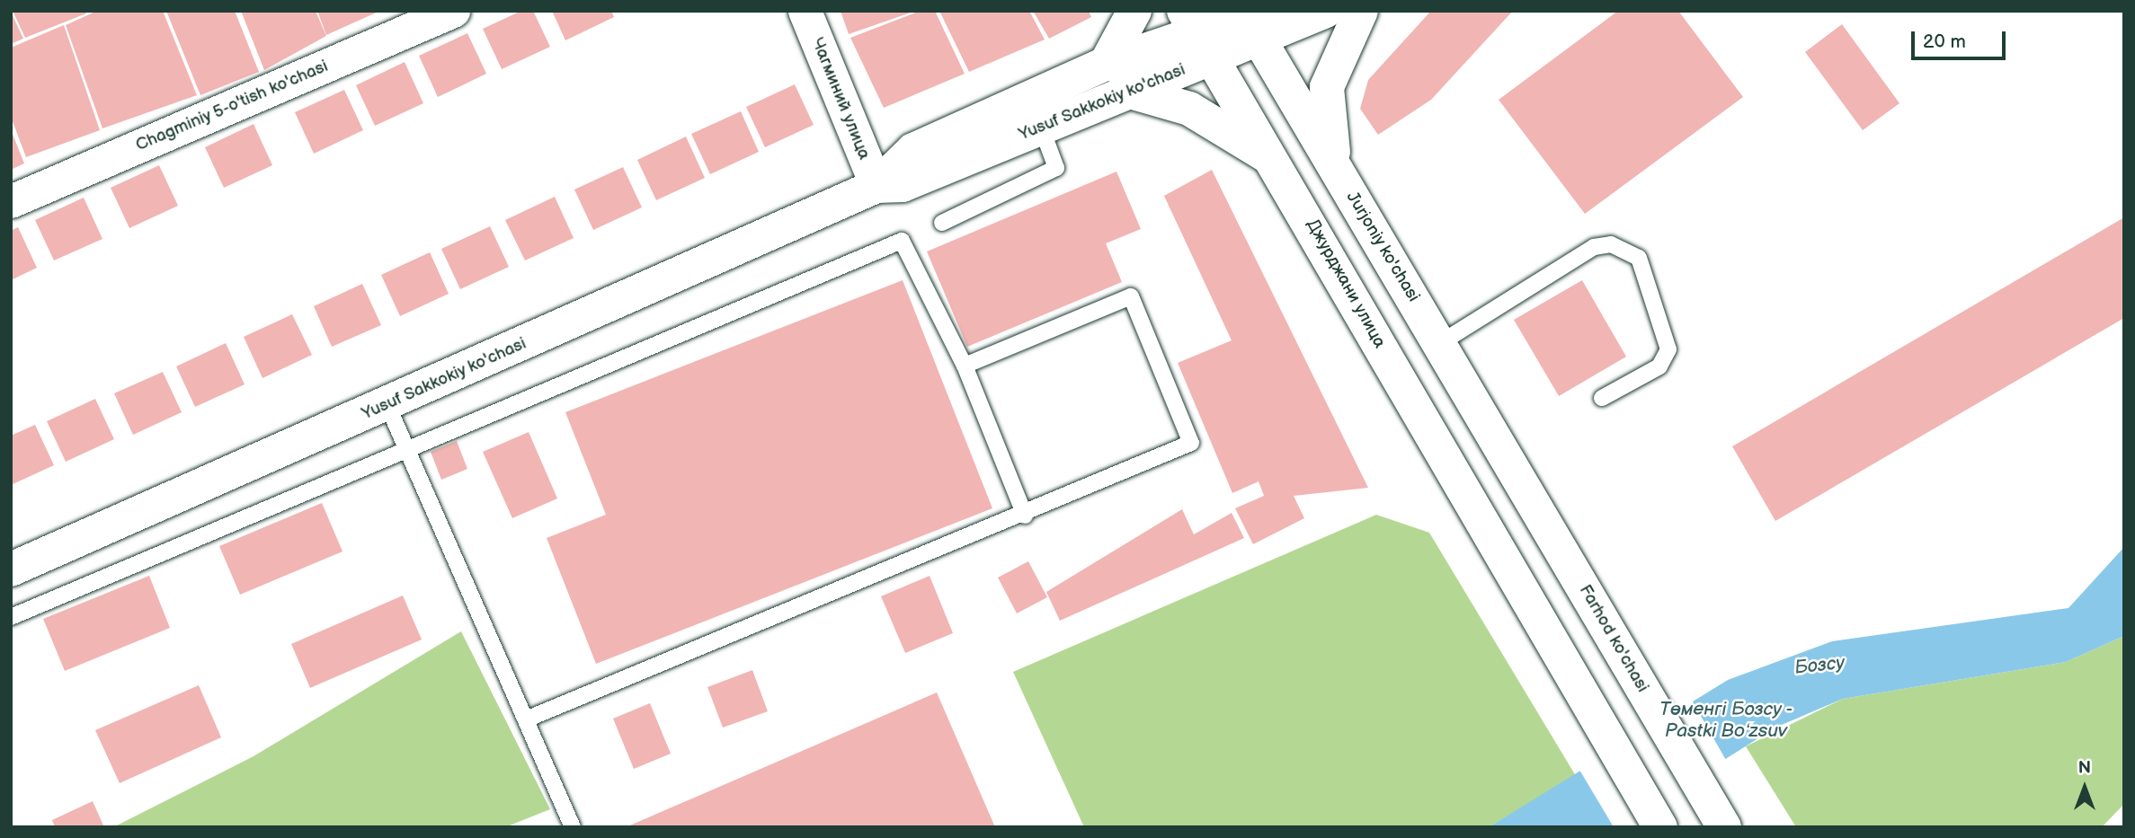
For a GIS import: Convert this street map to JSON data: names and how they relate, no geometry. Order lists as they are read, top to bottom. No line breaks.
{"streets":{"main road":["Yusuf Sakkokiy ko'chasi","Jurjoniy ko'chasi","Джурджани улица","Farhod ko'chasi"],"street":["Чагминий улица","Chagminiy 5-o'tish ko'chasi"]},"crossings":[["Чагминий улица","Yusuf Sakkokiy ko'chasi"],["Yusuf Sakkokiy ko'chasi","Jurjoniy ko'chasi"],["Yusuf Sakkokiy ko'chasi","Джурджани улица"],["Jurjoniy ko'chasi","Farhod ko'chasi"]],"water":["Бозсу","Төменгі Бозсу - Pastki Boʻzsuv"],"scale_bar":"20 m","north":"top"}
